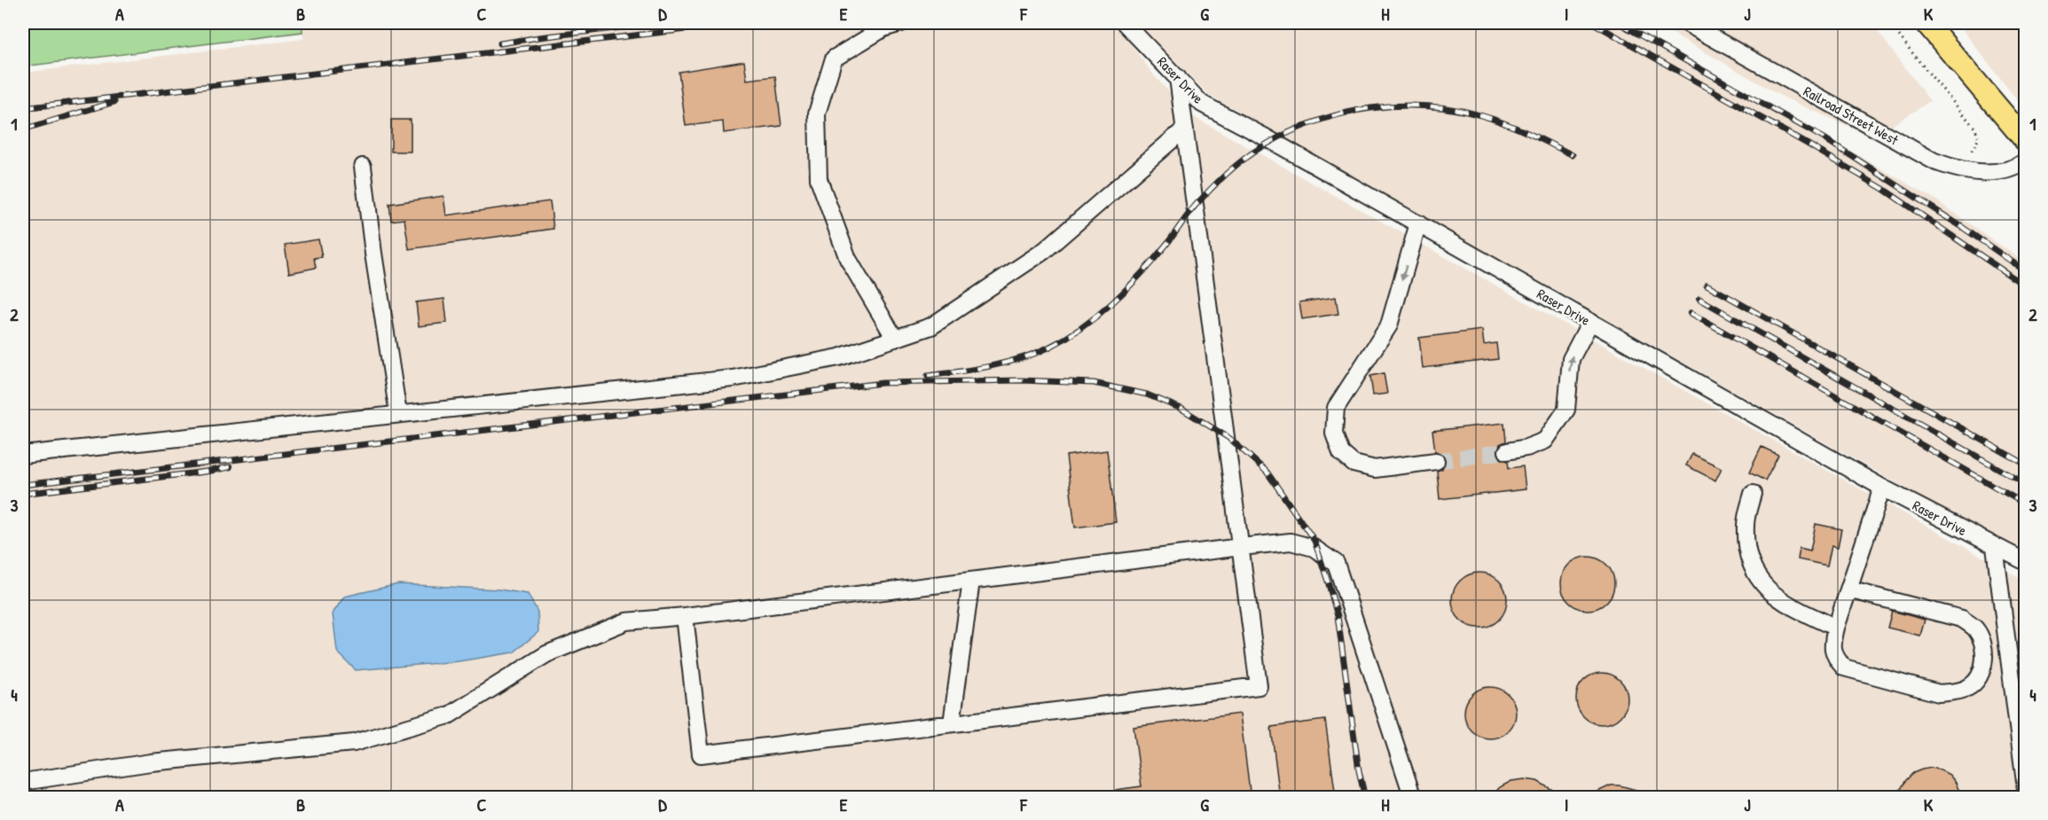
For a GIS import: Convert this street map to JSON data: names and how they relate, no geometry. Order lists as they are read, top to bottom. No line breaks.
{"streets":{"street":["Raser Drive","Railroad Street West"]},"grid":{"columns":["A","B","C","D","E","F","G","H","I","J","K"],"rows":["1","2","3","4"]}}
